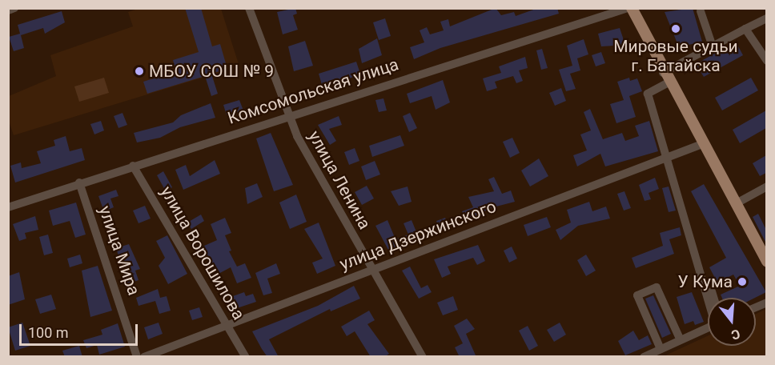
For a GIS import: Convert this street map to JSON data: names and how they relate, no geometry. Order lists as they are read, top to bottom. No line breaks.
{"streets":{"street":["Комсомольская улица","улица Ленина","улица Дзержинского","улица Мира","улица Ворошилова"]},"crossings":[["Комсомольская улица","улица Ленина"],["Комсомольская улица","улица Мира"],["Комсомольская улица","улица Ворошилова"],["улица Ленина","улица Дзержинского"],["улица Дзержинского","улица Ворошилова"]],"places":["Мировые судьи г. Батайска","МБОУ СОШ № 9","У Кума"],"scale_bar":"100 m","north":"bottom"}
